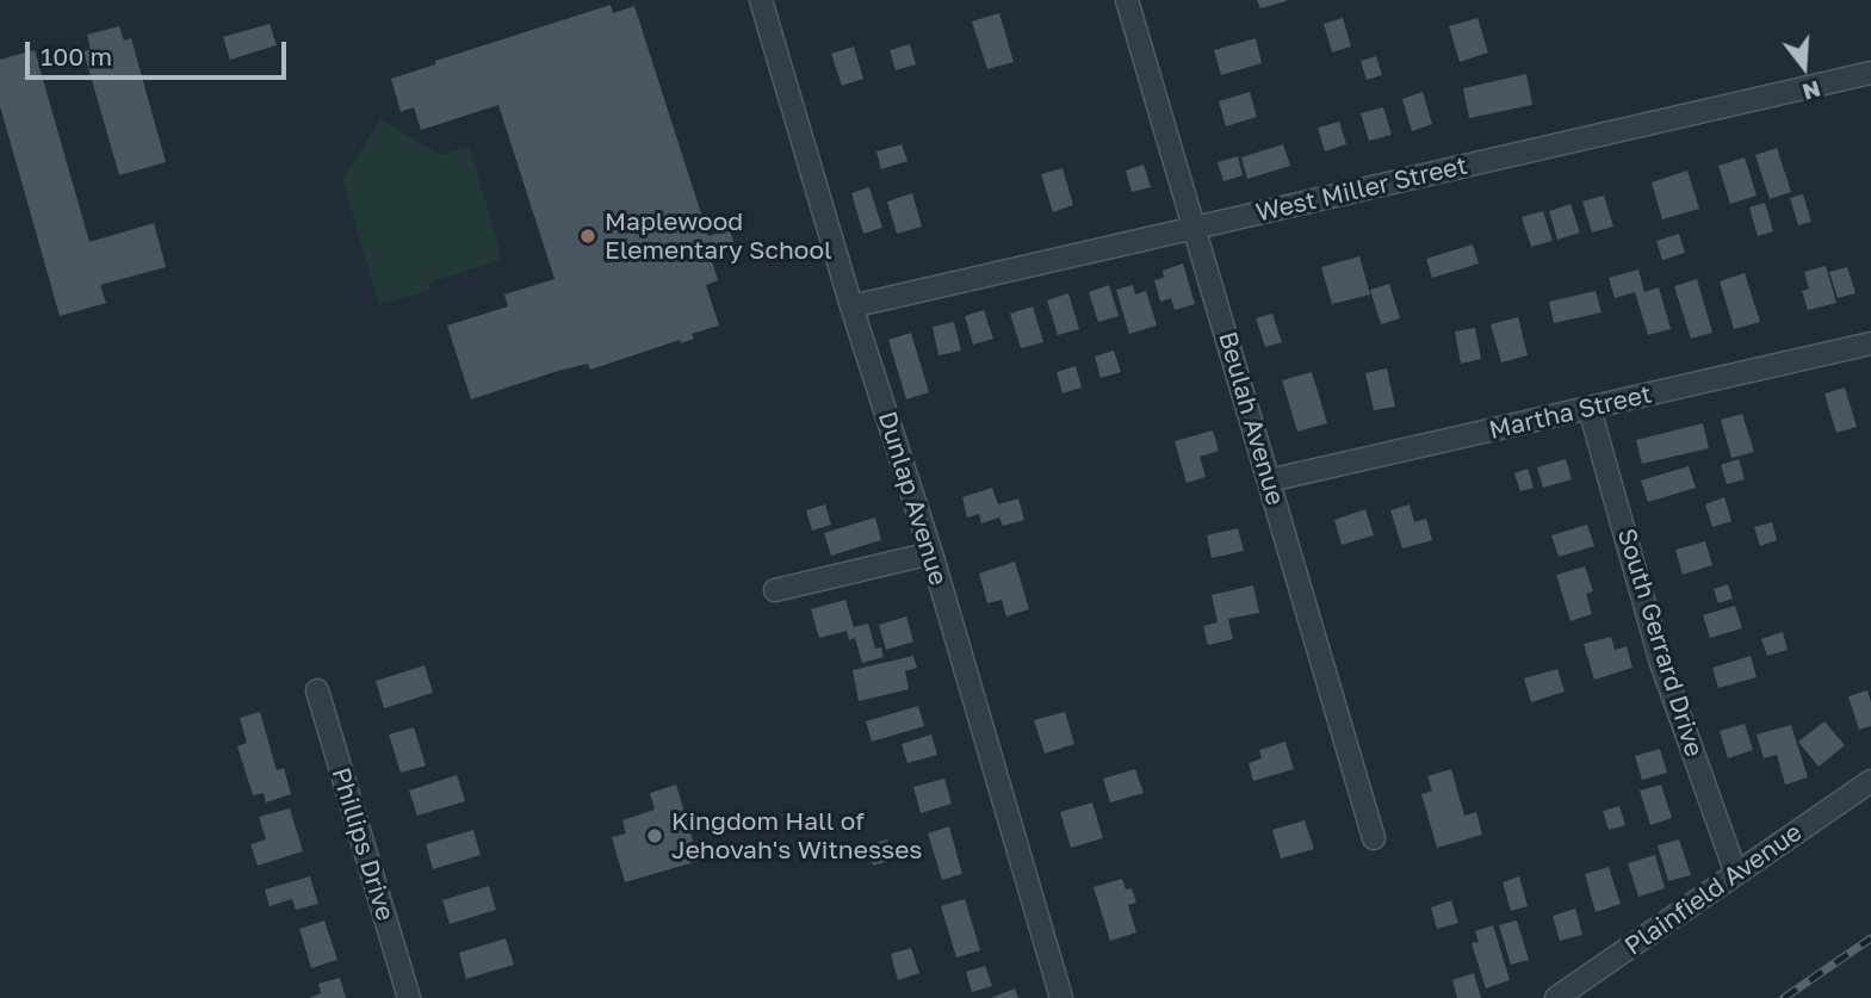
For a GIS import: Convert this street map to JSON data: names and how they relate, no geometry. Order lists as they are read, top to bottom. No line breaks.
{"streets":{"street":["West Miller Street","Martha Street","Beulah Avenue","Dunlap Avenue","South Gerrard Drive","Phillips Drive","Plainfield Avenue"]},"crossings":[["West Miller Street","Beulah Avenue"],["West Miller Street","Dunlap Avenue"],["Martha Street","Beulah Avenue"],["Martha Street","South Gerrard Drive"],["South Gerrard Drive","Plainfield Avenue"]],"places":["Maplewood Elementary School","Kingdom Hall of Jehovah's Witnesses"],"scale_bar":"100 m","north":"bottom"}
